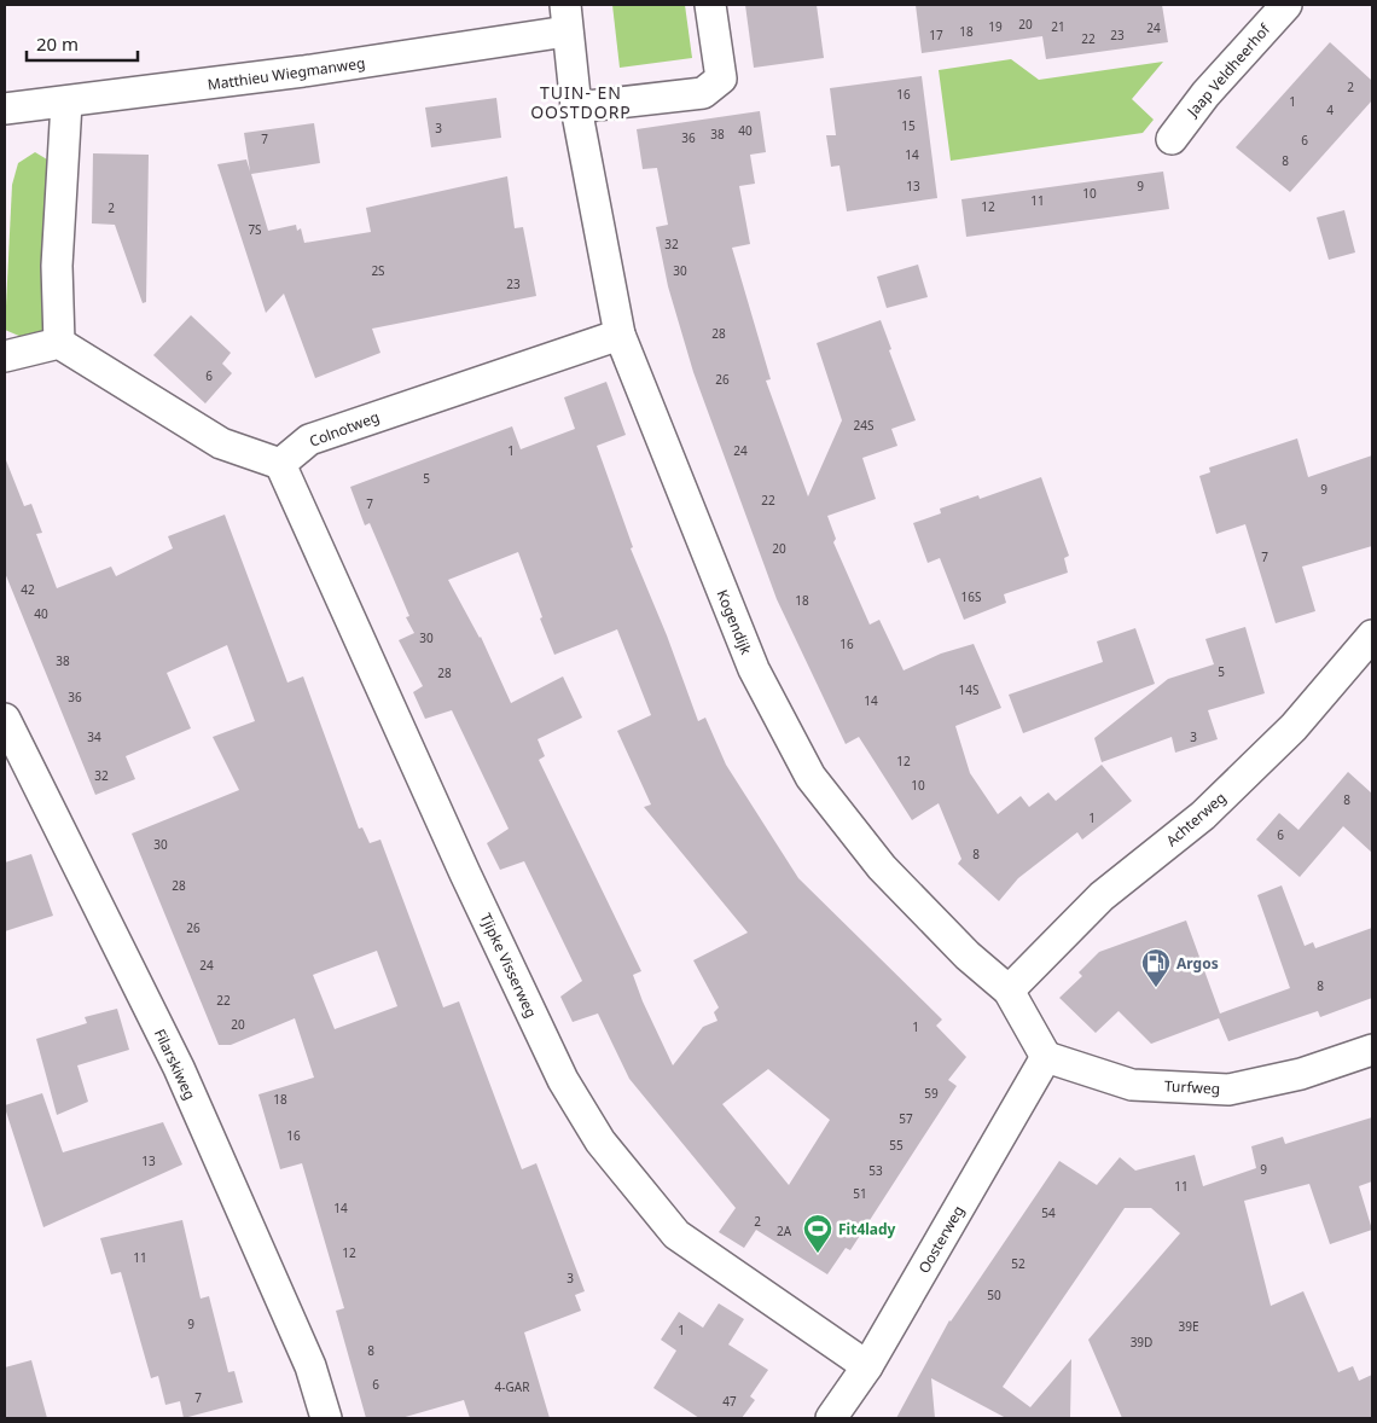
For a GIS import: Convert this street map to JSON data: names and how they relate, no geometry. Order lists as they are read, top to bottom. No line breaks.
{"streets":{"street":["Jaap Veldheerhof","Matthieu Wiegmanweg","Colnotweg","Kogendijk","Achterweg","Tjipke Visserweg","Filarskiweg","Turfweg","Oosterweg"]},"crossings":[["Matthieu Wiegmanweg","Kogendijk"],["Colnotweg","Kogendijk"],["Colnotweg","Tjipke Visserweg"],["Kogendijk","Achterweg"],["Kogendijk","Turfweg"],["Kogendijk","Oosterweg"],["Tjipke Visserweg","Oosterweg"],["Turfweg","Oosterweg"]],"districts":["TUIN- EN OOSTDORP"],"places":{"fuel station":["Argos"],"sports":["Fit4lady"]},"house_numbers":["20","19","21","24","18","17","23","22","2","16","1","4","15","3","40","38","36","7","6","14","8","13","9","10","11","12","2","7S","32","2S","30","23","28","6","26","24S","1","24","5","9","22","7","20","7","42","16S","18","40","30","16","38","5","28","14S","36","14","34","3","12","32","10","8","1","6","30","8","28","26","24","8","22","20","1","59","18","57","16","55","13","9","53","11","51","14","54","2","2A","12","11","52","3","50","9","39E","1","39D","8","6","4-GAR","7","47"],"scale_bar":"20 m"}
